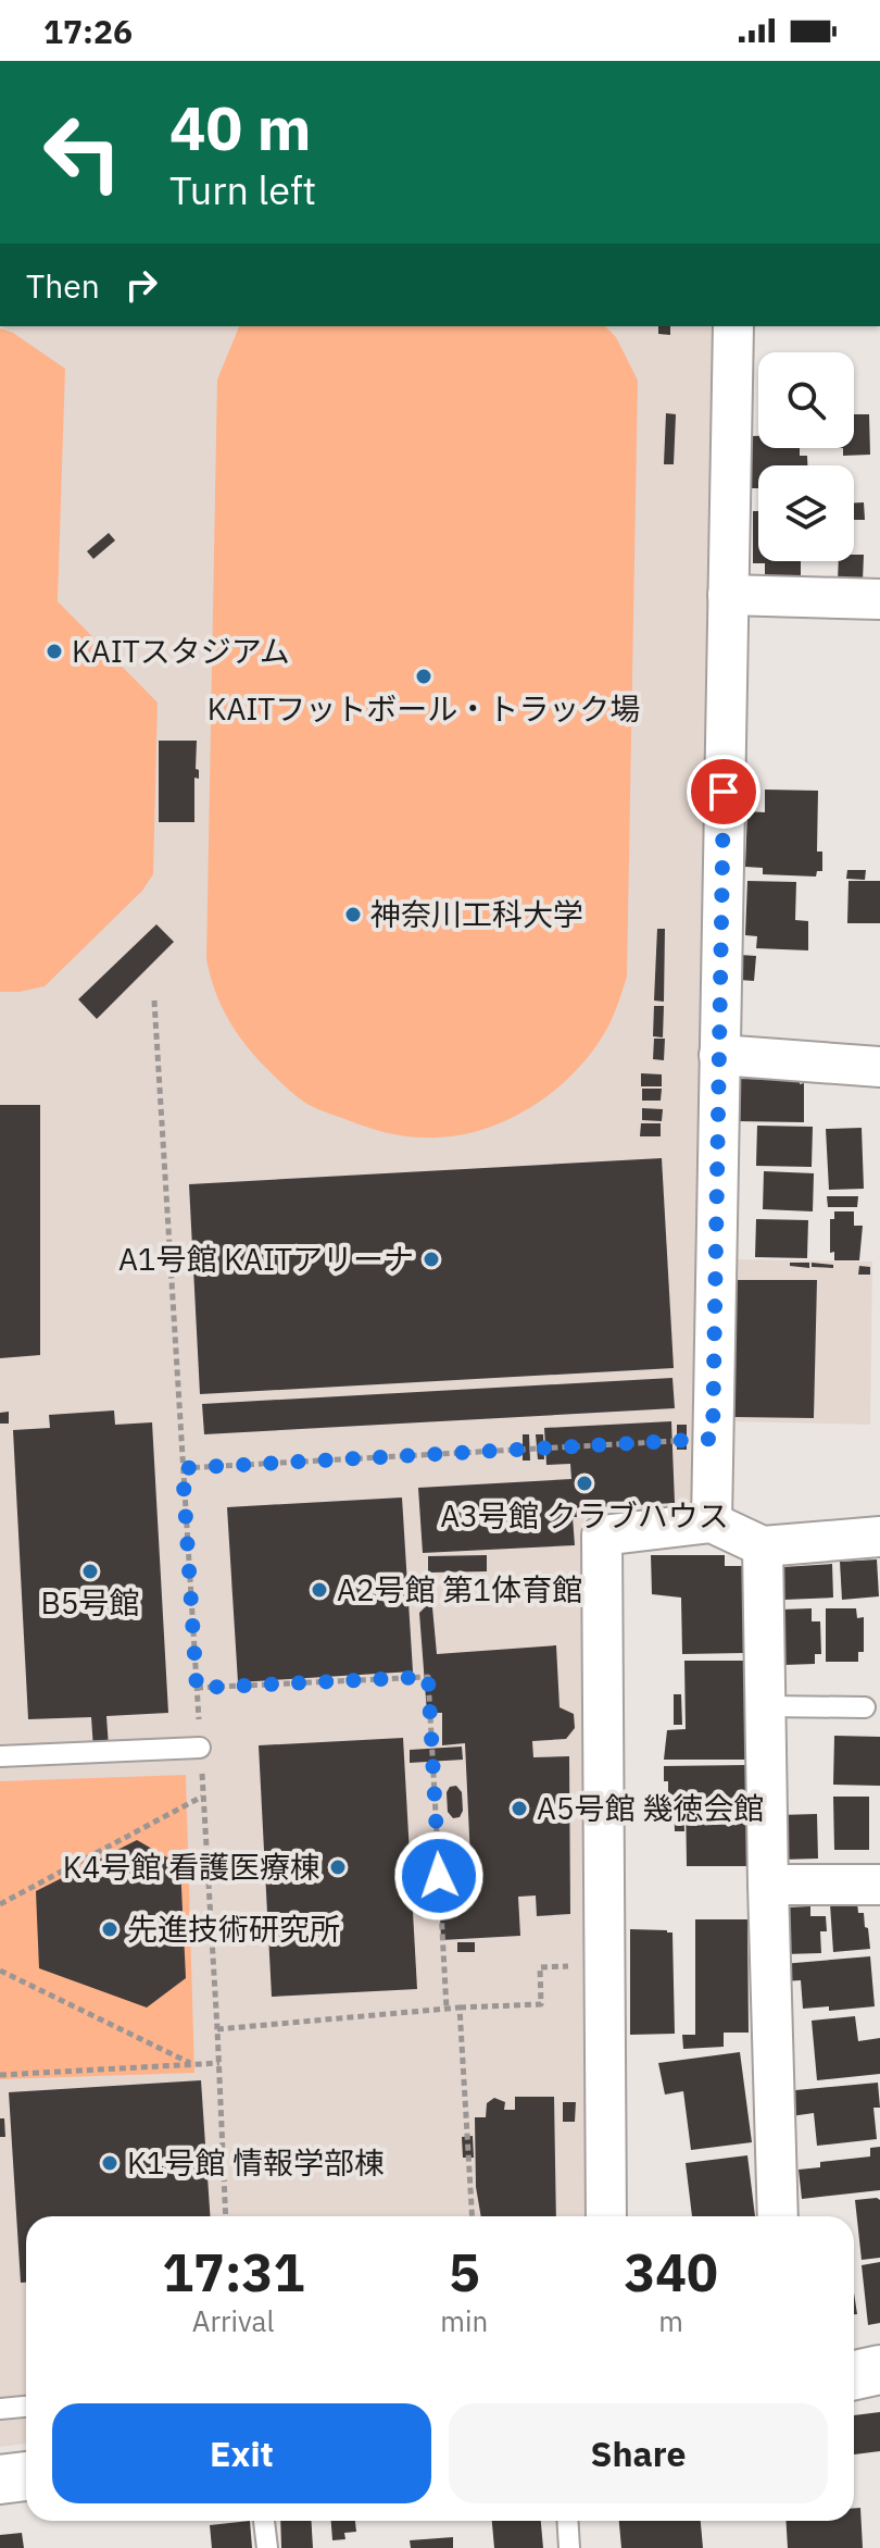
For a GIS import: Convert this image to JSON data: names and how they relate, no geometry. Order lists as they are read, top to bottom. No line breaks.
{"places":["KAITスタジアム","KAITフットボール・トラック場","神奈川工科大学","A1号館 KAITアリーナ","A3号館 クラブハウス","B5号館","A2号館 第1体育館","A5号館 幾徳会館","K4号館 看護医療棟","先進技術研究所","K1号館 情報学部棟"],"page":{"status":"17:26","turn":["40 m","Turn left"],"then":"Then","eta":["17:31","Arrival","5","min","340","m"],"buttons":["Exit","Share"]}}
